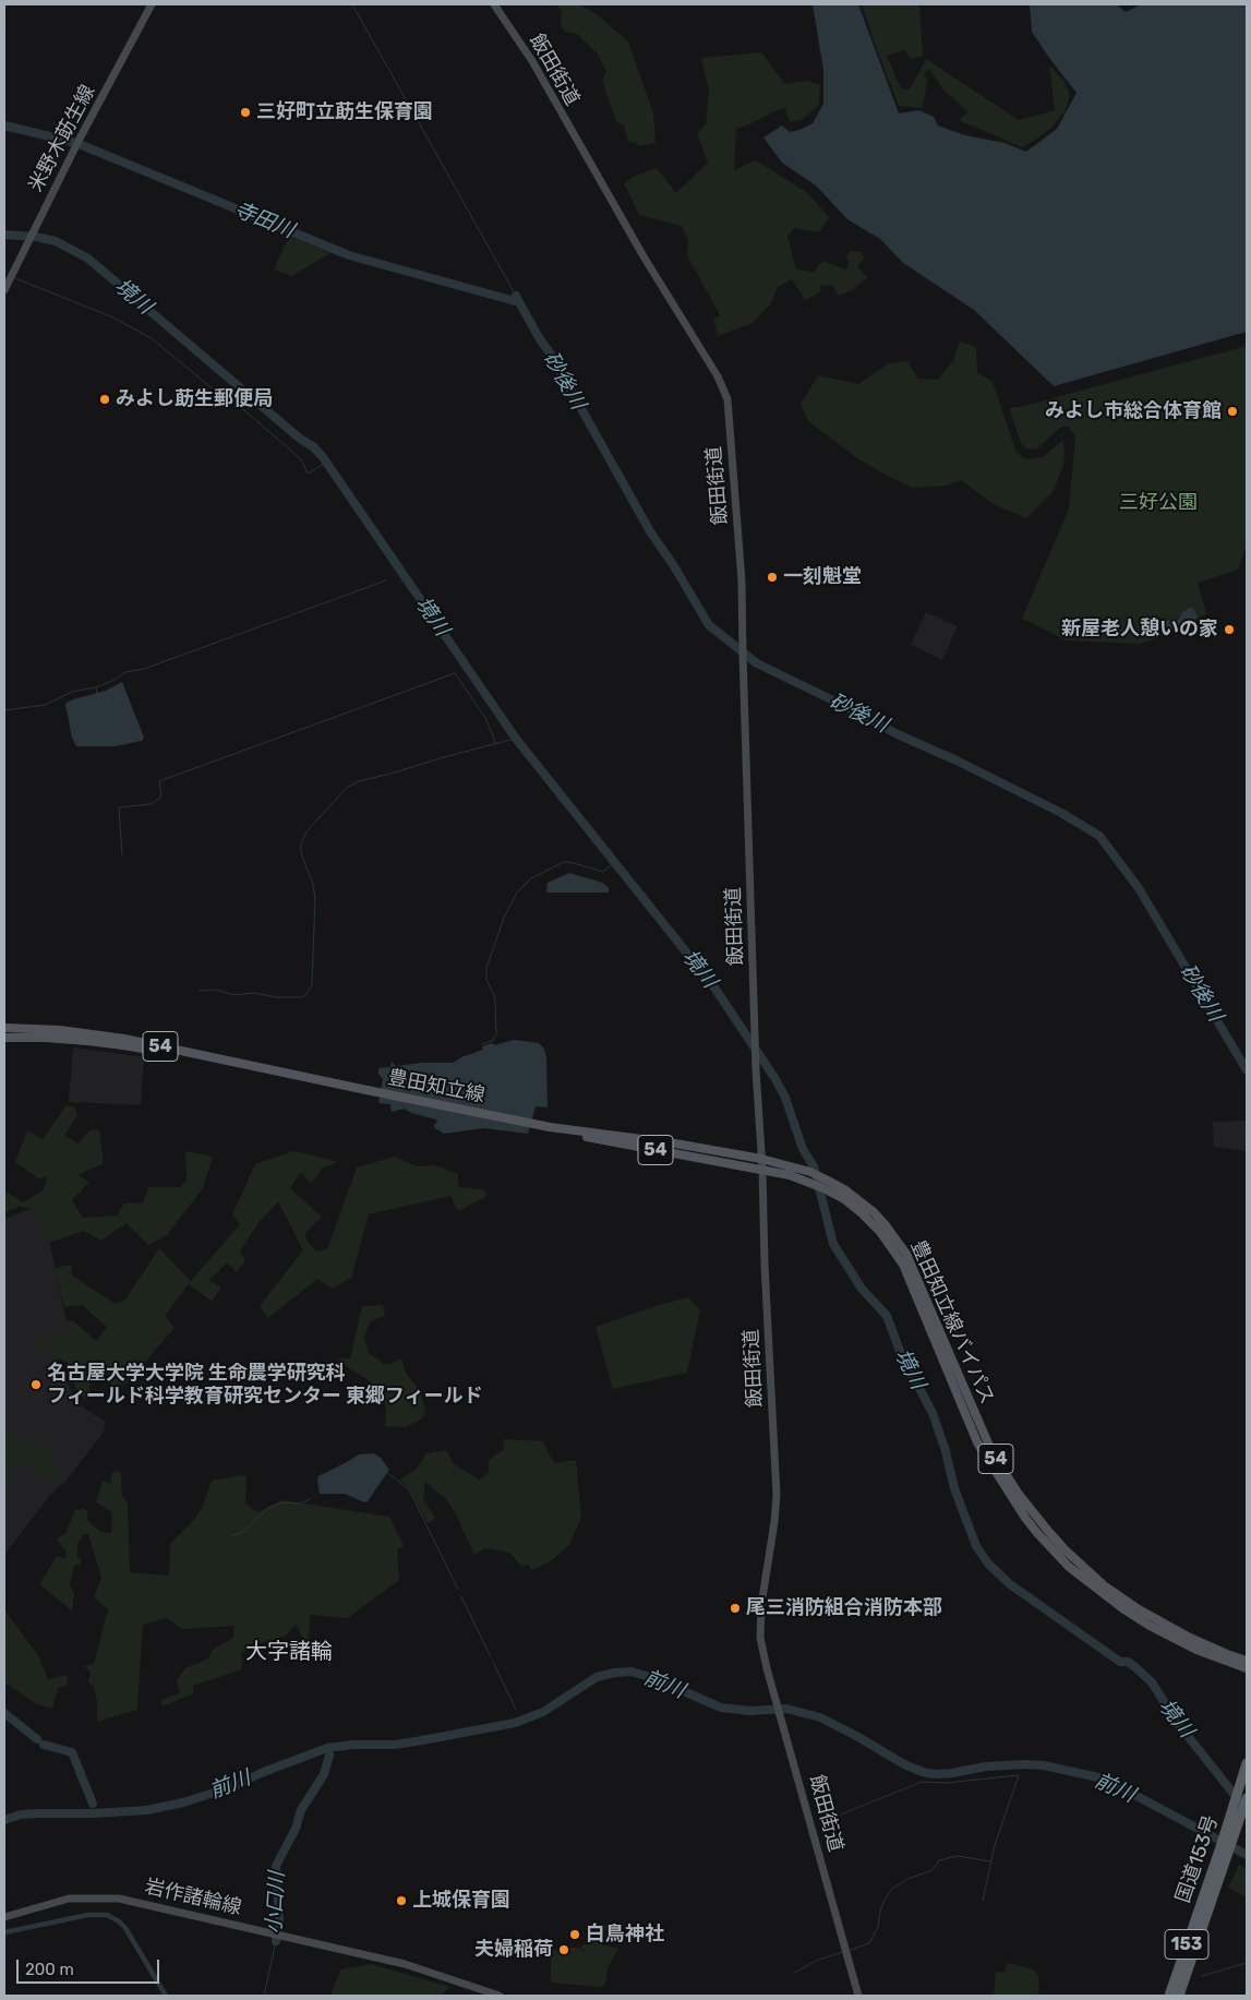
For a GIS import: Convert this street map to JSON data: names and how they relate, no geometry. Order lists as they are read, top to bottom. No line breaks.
{"streets":{"highway":["国道153号","153"],"main road":["飯田街道","米野木莇生線","54","豊田知立線","豊田知立線バイパス","岩作諸輪線"]},"crossings":[["飯田街道","豊田知立線バイパス"],["54","豊田知立線"],["豊田知立線","豊田知立線バイパス"]],"districts":["大字諸輪"],"water":["寺田川","境川","砂後川","前川","小口川"],"parks":["三好公園"],"places":["三好町立莇生保育園","みよし莇生郵便局","みよし市総合体育館","一刻魁堂","新屋老人憩いの家","名古屋大学大学院 生命農学研究科 フィールド科学教育研究センター 東郷フィールド","尾三消防組合消防本部","上城保育園","白鳥神社","夫婦稲荷"],"scale_bar":"200 m"}
